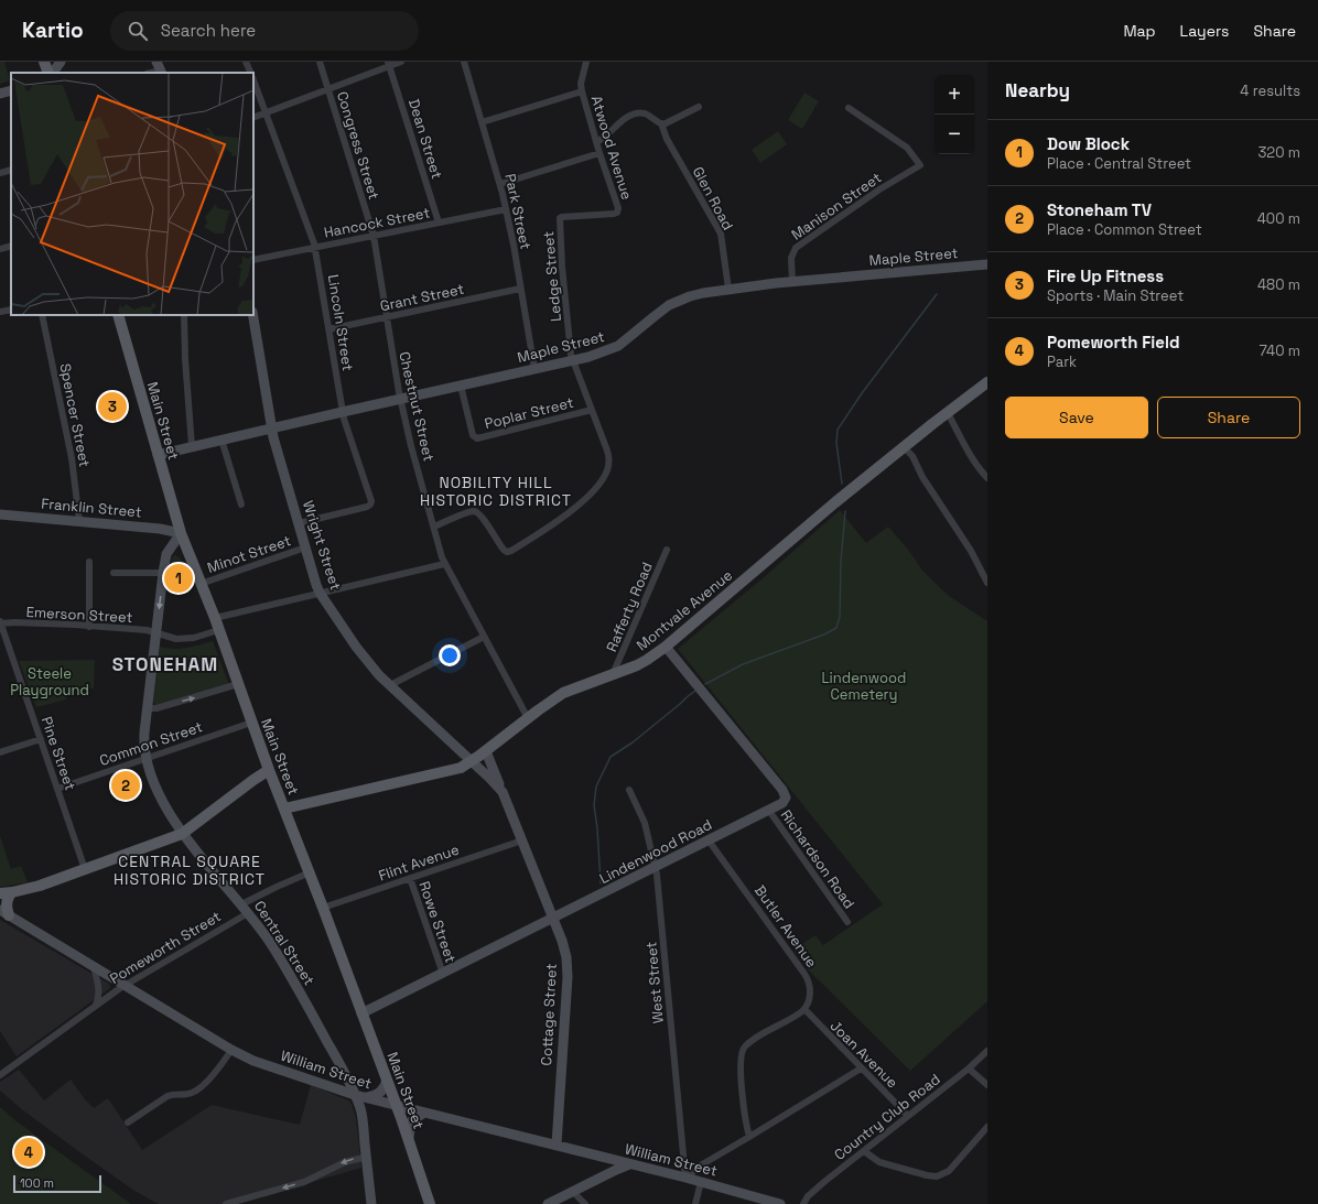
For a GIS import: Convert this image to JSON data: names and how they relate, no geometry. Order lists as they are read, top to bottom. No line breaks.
{"streets":{"main road":["Main Street","Montvale Avenue"],"street":["Dean Street","Congress Street","Atwood Avenue","Glen Road","Manison Street","Park Street","Hancock Street","Maple Street","Ledge Street","Grant Street","Lincoln Street","Chestnut Street","Poplar Street","Spencer Street","Franklin Street","Wright Street","Minot Street","Rafferty Road","Emerson Street","Common Street","Pine Street","Lindenwood Road","Richardson Road","Flint Avenue","Rowe Street","Butler Avenue","Central Street","Pomeworth Street","West Street","Cottage Street","Joan Avenue","William Street","Country Club Road"]},"crossings":[["Dean Street","Hancock Street"],["Congress Street","Hancock Street"],["Congress Street","Chestnut Street"],["Atwood Avenue","Park Street"],["Atwood Avenue","Ledge Street"],["Glen Road","Maple Street"],["Manison Street","Maple Street"],["Park Street","Hancock Street"],["Park Street","Maple Street"],["Park Street","Grant Street"],["Hancock Street","Lincoln Street"],["Hancock Street","Chestnut Street"],["Maple Street","Ledge Street"],["Maple Street","Lincoln Street"],["Maple Street","Chestnut Street"],["Maple Street","Poplar Street"],["Maple Street","Main Street"],["Maple Street","Wright Street"],["Ledge Street","Chestnut Street"],["Ledge Street","Poplar Street"],["Grant Street","Lincoln Street"],["Grant Street","Chestnut Street"],["Lincoln Street","Wright Street"],["Chestnut Street","Montvale Avenue"],["Spencer Street","Franklin Street"],["Main Street","Franklin Street"],["Main Street","Minot Street"],["Main Street","Montvale Avenue"],["Main Street","Emerson Street"],["Main Street","Common Street"],["Main Street","Lindenwood Road"],["Main Street","Flint Avenue"],["Main Street","Central Street"],["Main Street","William Street"],["Franklin Street","Central Street"],["Wright Street","Minot Street"],["Wright Street","Montvale Avenue"],["Wright Street","Cottage Street"],["Rafferty Road","Montvale Avenue"],["Montvale Avenue","Lindenwood Road"],["Montvale Avenue","Cottage Street"],["Emerson Street","Pine Street"],["Emerson Street","Central Street"],["Common Street","Pine Street"],["Common Street","Central Street"],["Lindenwood Road","Richardson Road"],["Lindenwood Road","Rowe Street"],["Lindenwood Road","Butler Avenue"],["Lindenwood Road","West Street"],["Lindenwood Road","Cottage Street"],["Flint Avenue","Rowe Street"],["Flint Avenue","Cottage Street"],["Butler Avenue","Joan Avenue"],["Central Street","Pomeworth Street"],["Central Street","William Street"],["Pomeworth Street","William Street"],["West Street","William Street"],["Cottage Street","William Street"],["Joan Avenue","Country Club Road"]],"districts":["NOBILITY HILL HISTORIC DISTRICT","STONEHAM","CENTRAL SQUARE HISTORIC DISTRICT"],"parks":["Steele Playground","Lindenwood Cemetery"],"scale_bar":"100 m","page":{"header":"Kartio","search":"Search here","nav":["Map","Layers","Share"],"heading":["Nearby","4 results"],"map_buttons":["+","−"],"list":[{"mark":"1","name":"Dow Block","note":"Place · Central Street","value":"320 m"},{"mark":"2","name":"Stoneham TV","note":"Place · Common Street","value":"400 m"},{"mark":"3","name":"Fire Up Fitness","note":"Sports · Main Street","value":"480 m"},{"mark":"4","name":"Pomeworth Field","note":"Park","value":"740 m"}],"buttons":["Save","Share"],"pins":["3","1","2","4"],"scale":"100 m"}}
